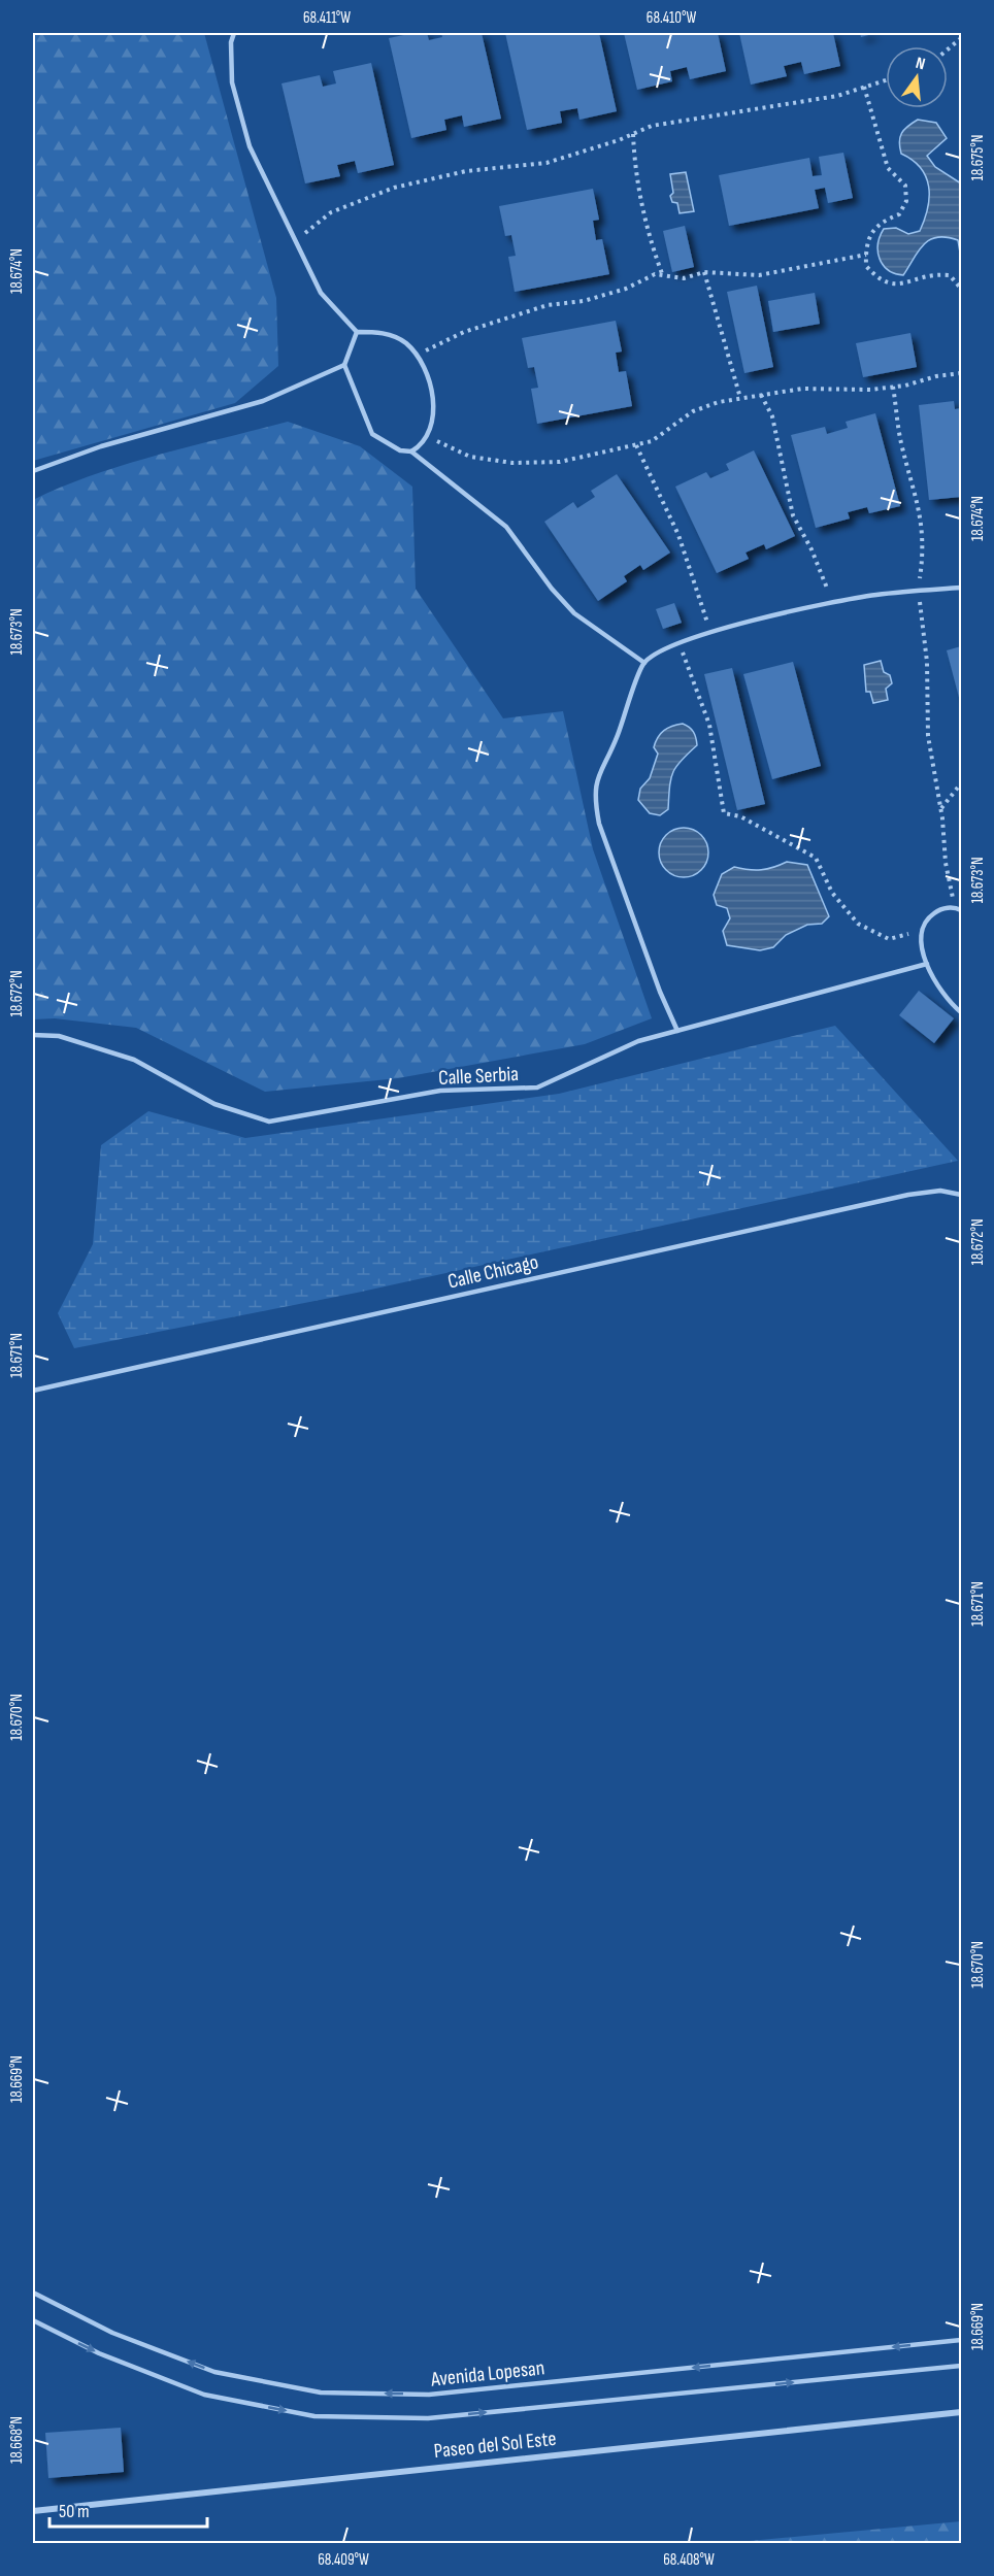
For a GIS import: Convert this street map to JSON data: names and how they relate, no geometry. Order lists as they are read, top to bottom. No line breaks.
{"streets":{"street":["Paseo del Sol Este"],"lane":["Calle Serbia","Calle Chicago","Avenida Lopesan"]},"scale_bar":"50 m","north":"top","coordinates":["68.411°W","68.410°W","18.675°N","18.674°N","18.673°N","18.672°N","18.671°N","18.670°N","18.669°N","18.668°N","68.409°W","68.408°W"]}
